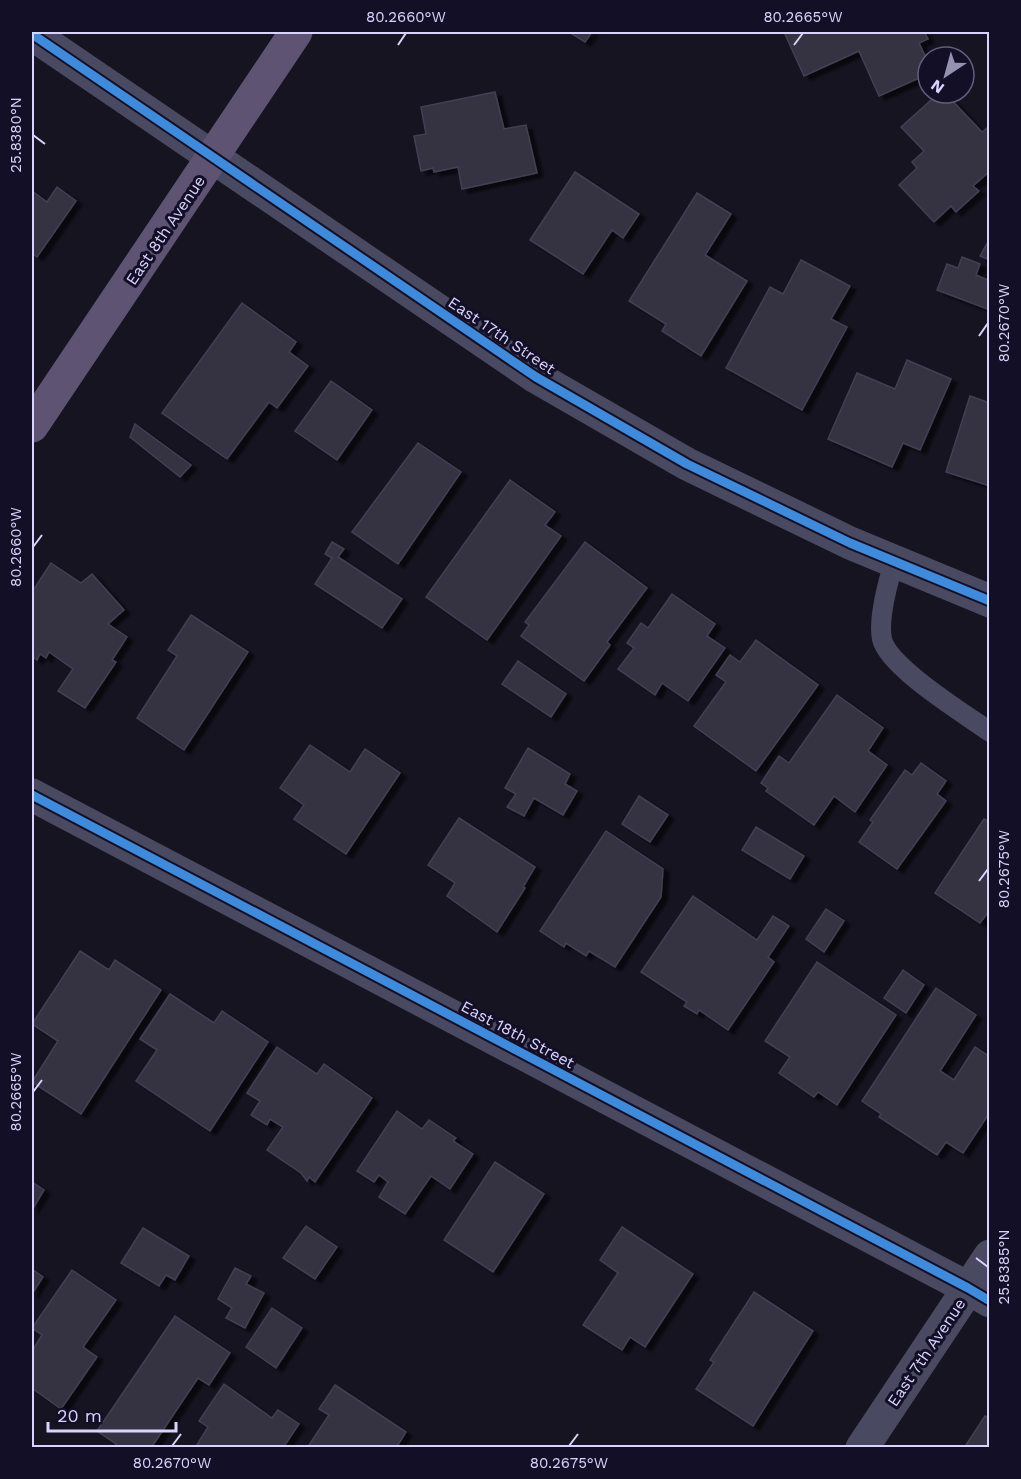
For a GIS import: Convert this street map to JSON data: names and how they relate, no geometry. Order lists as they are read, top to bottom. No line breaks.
{"streets":{"main road":["East 8th Avenue"],"street":["East 17th Street","East 18th Street","East 7th Avenue"]},"crossings":[["East 8th Avenue","East 17th Street"],["East 18th Street","East 7th Avenue"]],"scale_bar":"20 m","north":"bottom left","coordinates":["80.2660°W","80.2665°W","25.8380°N","80.2670°W","80.2675°W","25.8385°N"]}
